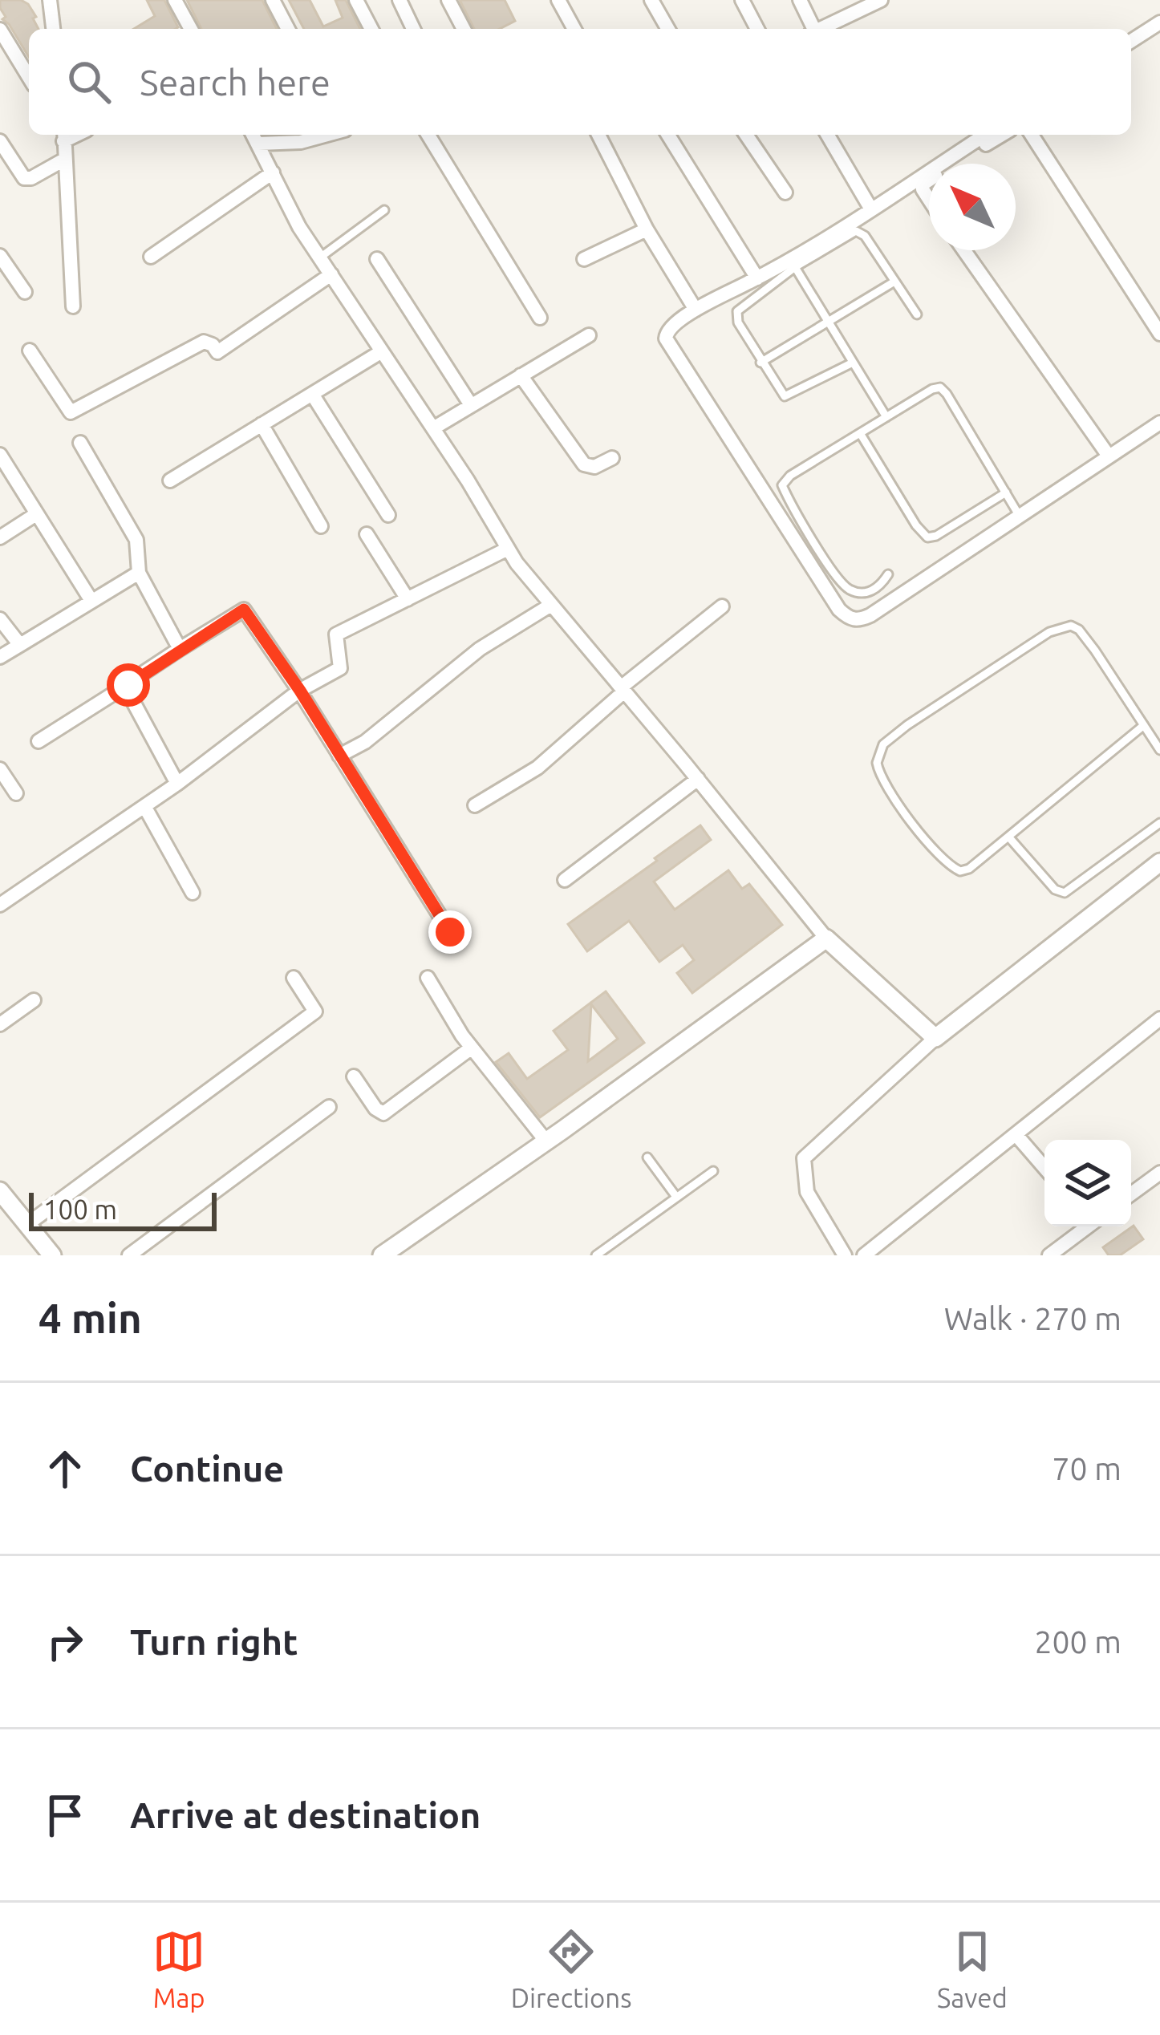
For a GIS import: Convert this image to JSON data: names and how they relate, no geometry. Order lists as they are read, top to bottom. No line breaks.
{"scale_bar":"100 m","north":"top left","page":{"search":"Search here","scale":"100 m","heading":["4 min","Walk · 270 m"],"list":[["Continue","70 m"],["Turn right","200 m"],"Arrive at destination"],"nav":["Map","Directions","Saved"]}}
